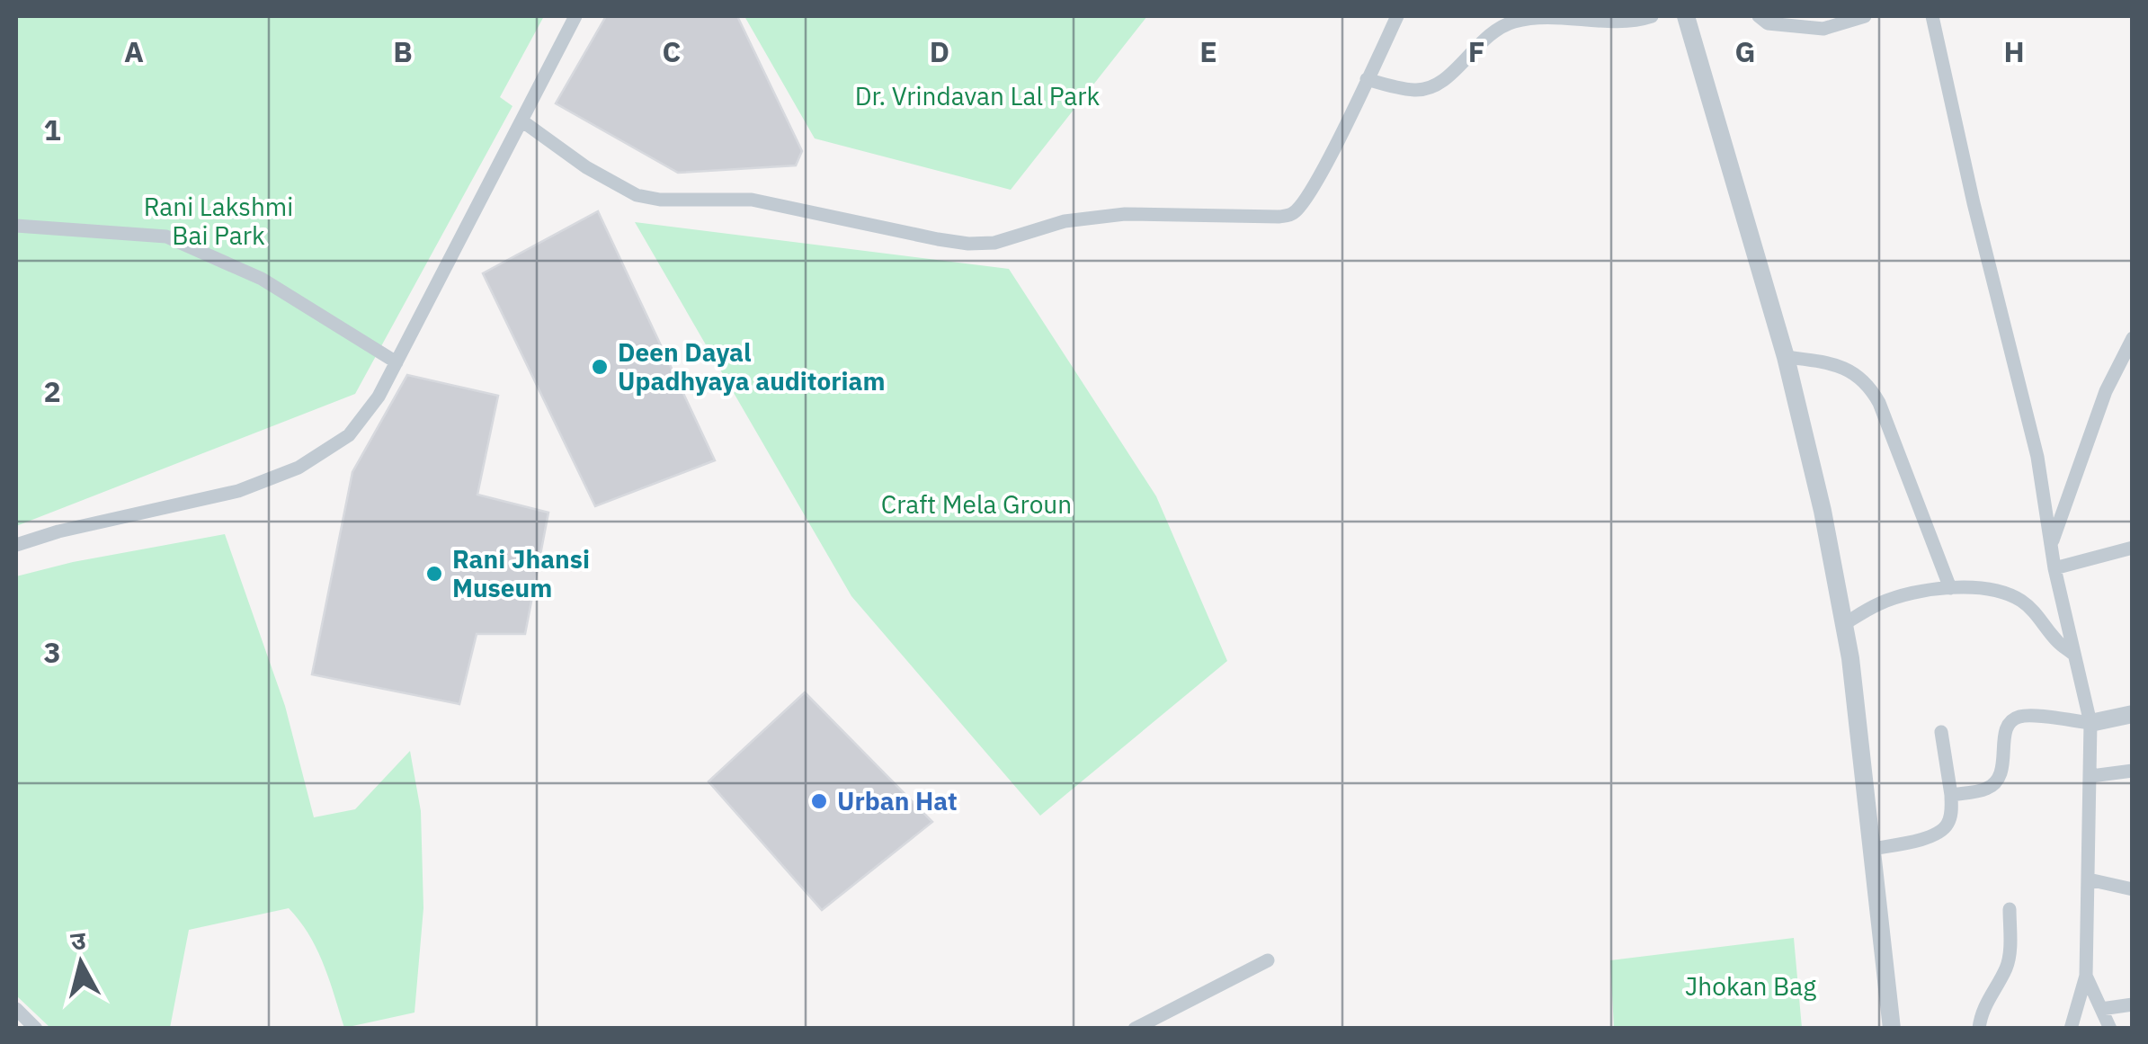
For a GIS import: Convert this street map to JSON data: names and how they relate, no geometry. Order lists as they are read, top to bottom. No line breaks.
{"parks":["Dr. Vrindavan Lal Park","Rani Lakshmi Bai Park","Craft Mela Groun","Jhokan Bag"],"places":["Deen Dayal Upadhyaya auditoriam","Rani Jhansi Museum","Urban Hat"],"north":"top","grid":{"columns":["A","B","C","D","E","F","G","H"],"rows":["1","2","3"]}}
